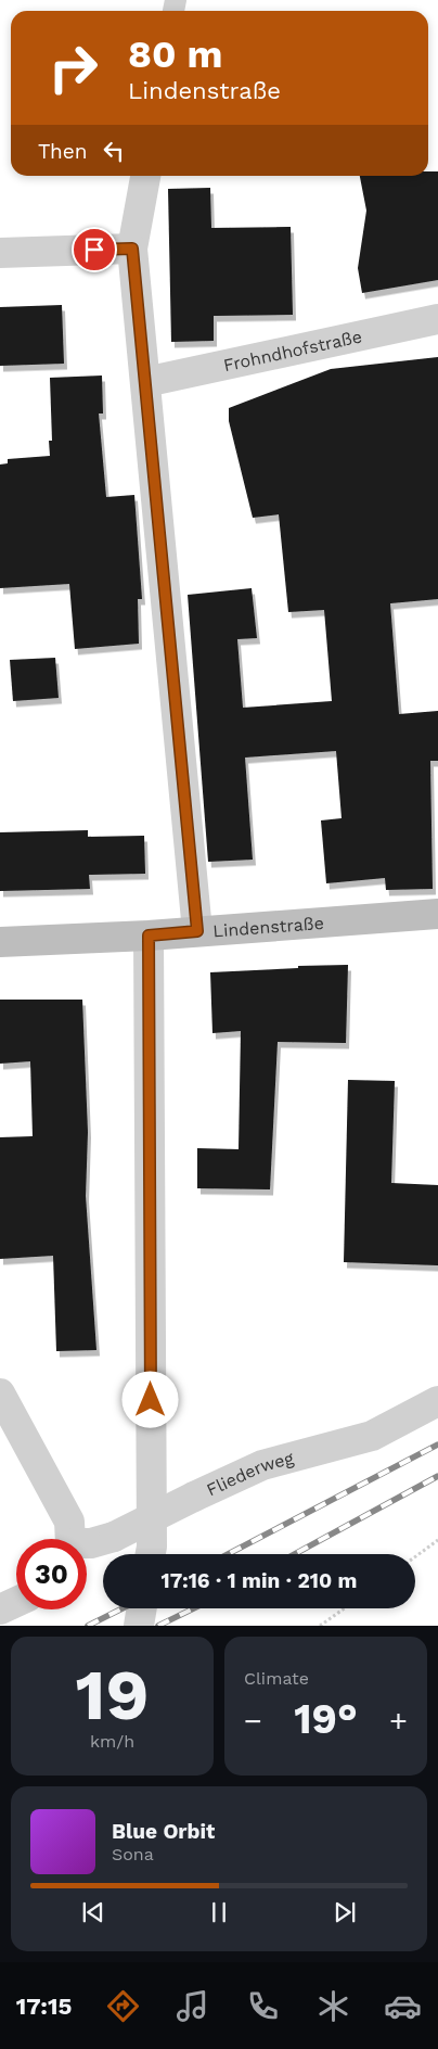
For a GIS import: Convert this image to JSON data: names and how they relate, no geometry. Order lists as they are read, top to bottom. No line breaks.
{"streets":{"main road":["Lindenstraße"],"street":["Frohndhofstraße","Fliederweg"]},"page":{"turn":["80 m","Lindenstraße"],"then":"Then","limit":"30","trip":"17:16 · 1 min · 210 m","tile":[["19","km/h"],"Climate"],"heat":["−","19°","+"],"song":["Blue Orbit","Sona"],"tabs":"17:15"}}
